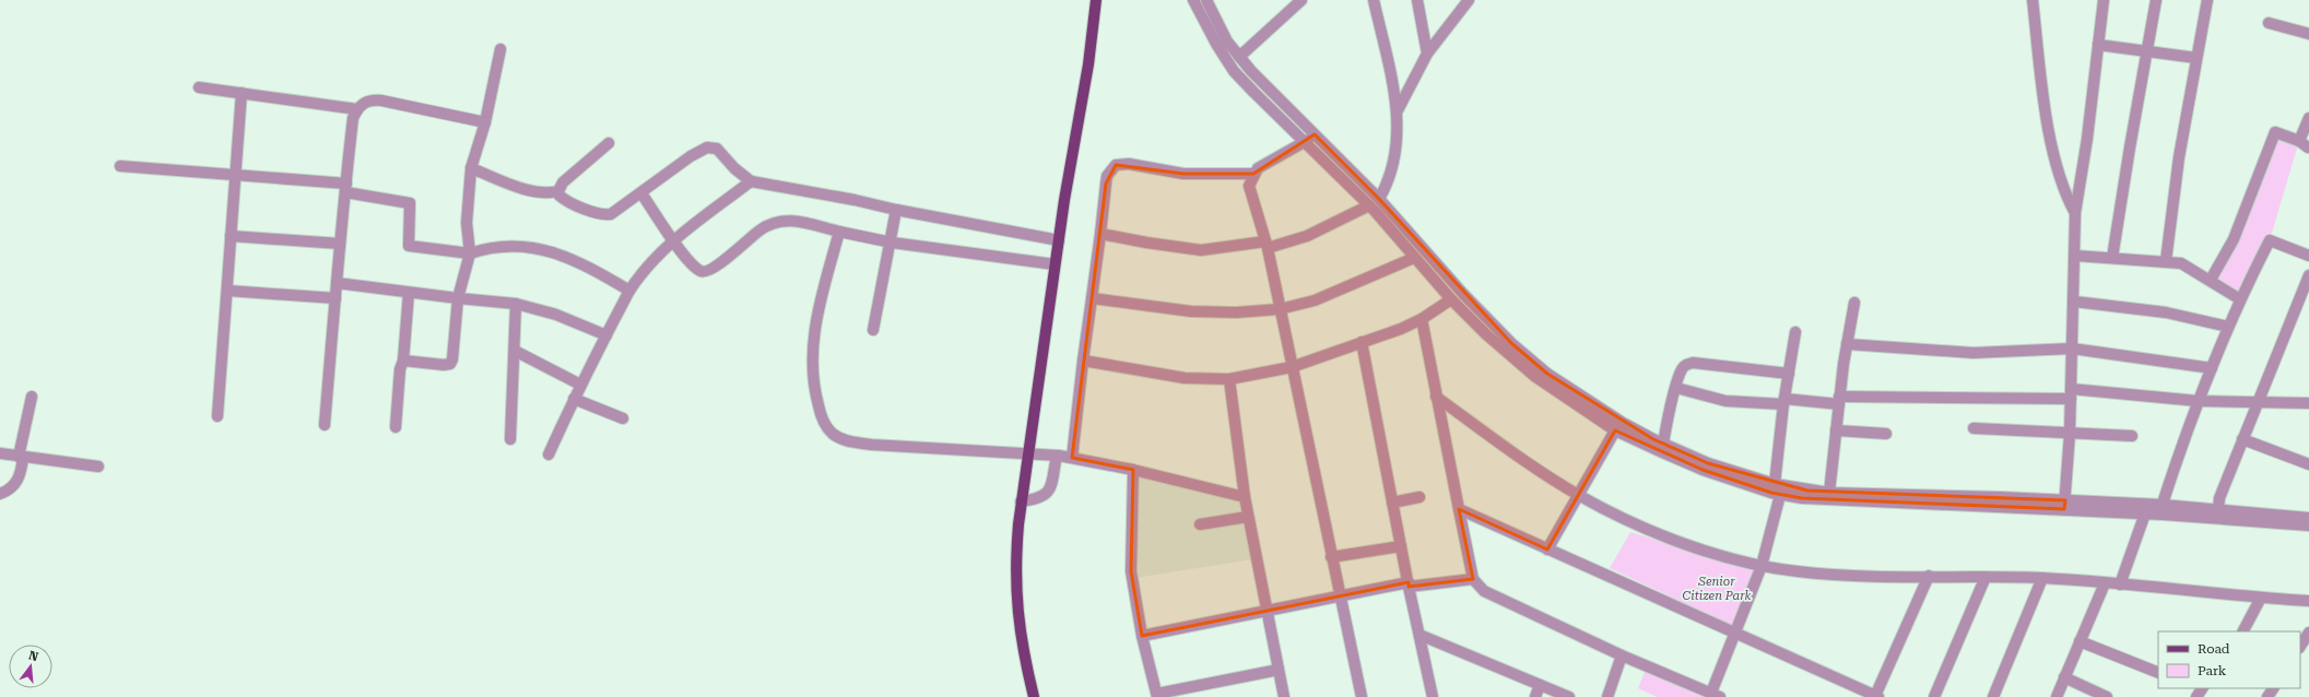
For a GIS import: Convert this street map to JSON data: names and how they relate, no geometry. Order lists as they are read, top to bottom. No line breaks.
{"parks":["Senior Citizen Park"],"legend":["Road","Park"],"north":"top"}
